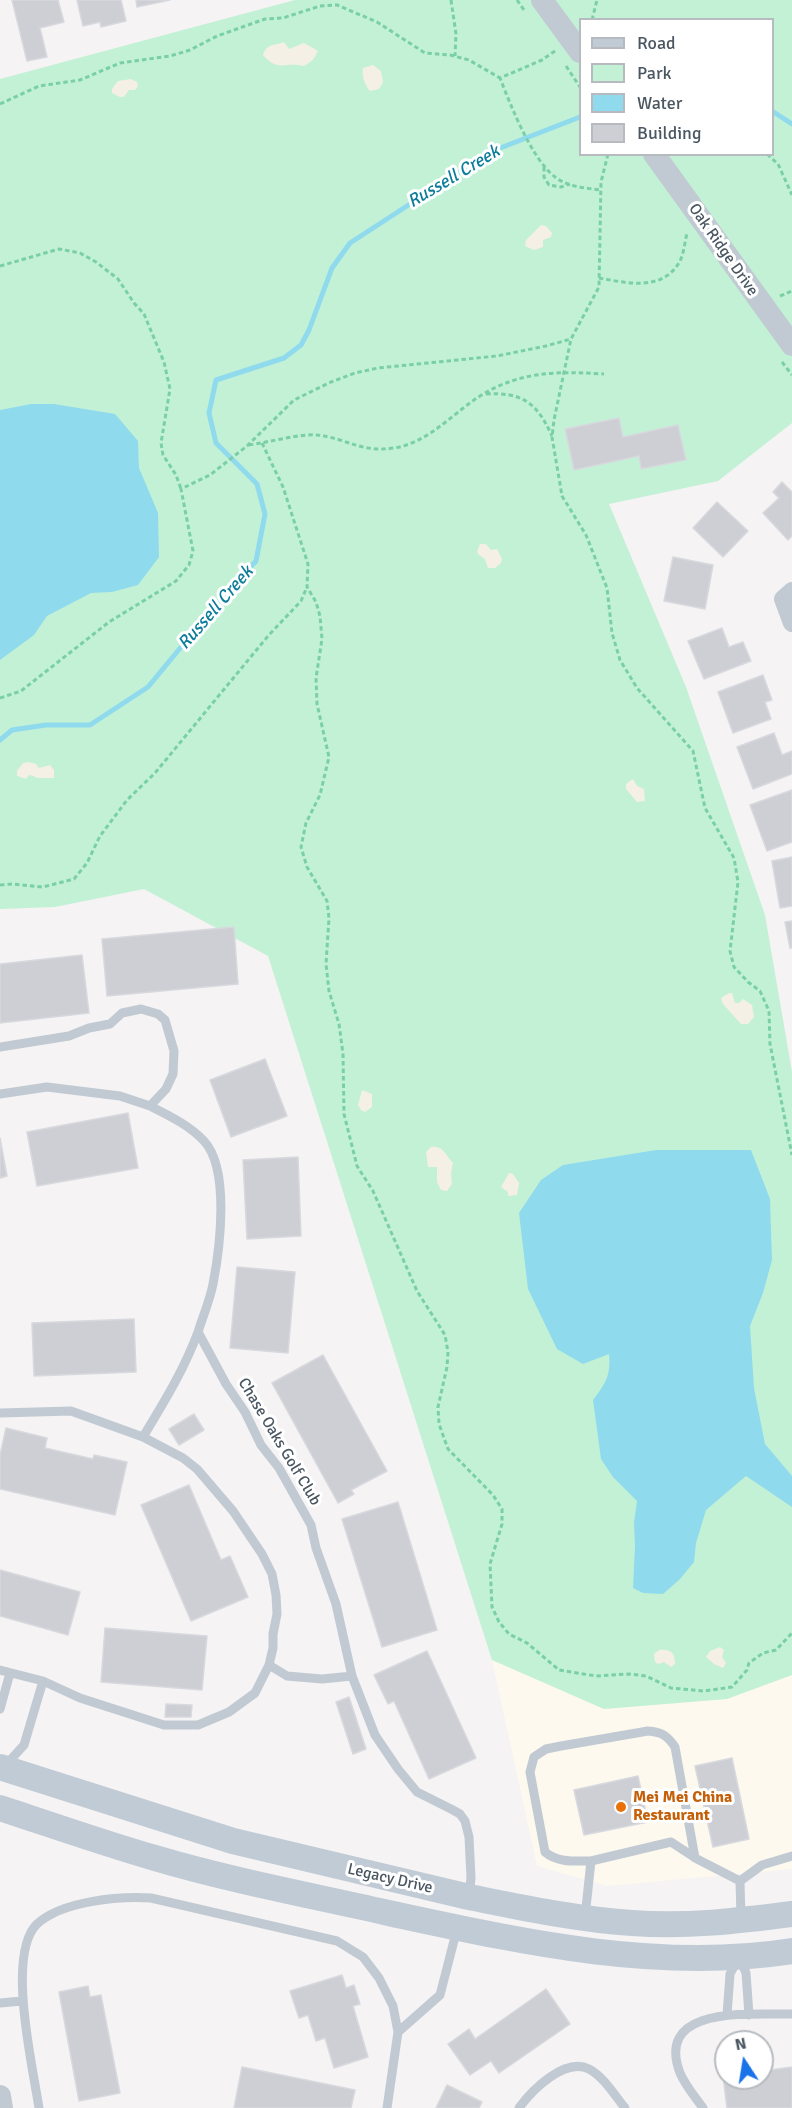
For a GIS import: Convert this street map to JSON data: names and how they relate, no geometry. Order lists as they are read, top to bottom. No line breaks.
{"streets":{"main road":["Legacy Drive"],"street":["Oak Ridge Drive"],"lane":["Chase Oaks Golf Club"]},"crossings":[["Chase Oaks Golf Club","Legacy Drive"]],"water":["Russell Creek"],"places":["Mei Mei China Restaurant"],"legend":["Road","Park","Water","Building"],"north":"top"}
